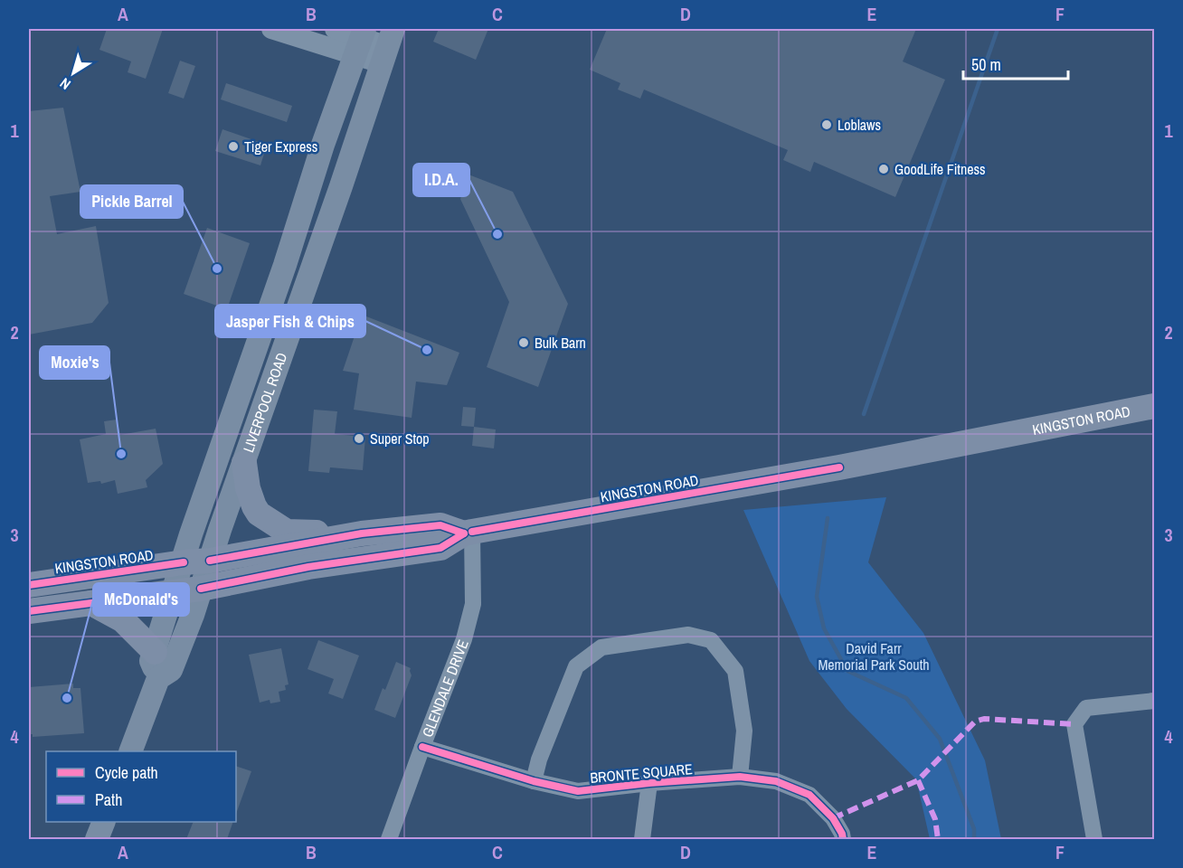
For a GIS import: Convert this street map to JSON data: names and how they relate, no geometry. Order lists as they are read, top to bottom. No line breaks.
{"streets":{"main road":["LIVERPOOL ROAD","KINGSTON ROAD"],"street":["GLENDALE DRIVE","BRONTE SQUARE"]},"crossings":[["LIVERPOOL ROAD","KINGSTON ROAD"],["KINGSTON ROAD","GLENDALE DRIVE"],["GLENDALE DRIVE","BRONTE SQUARE"]],"parks":["David Farr Memorial Park South"],"places":["Loblaws","Tiger Express","GoodLife Fitness","I.D.A.","Pickle Barrel","Bulk Barn","Jasper Fish & Chips","Super Stop","Moxie's","McDonald's"],"legend":["Cycle path","Path"],"scale_bar":"50 m","north":"bottom left","grid":{"columns":["A","B","C","D","E","F"],"rows":["1","2","3","4"]}}
